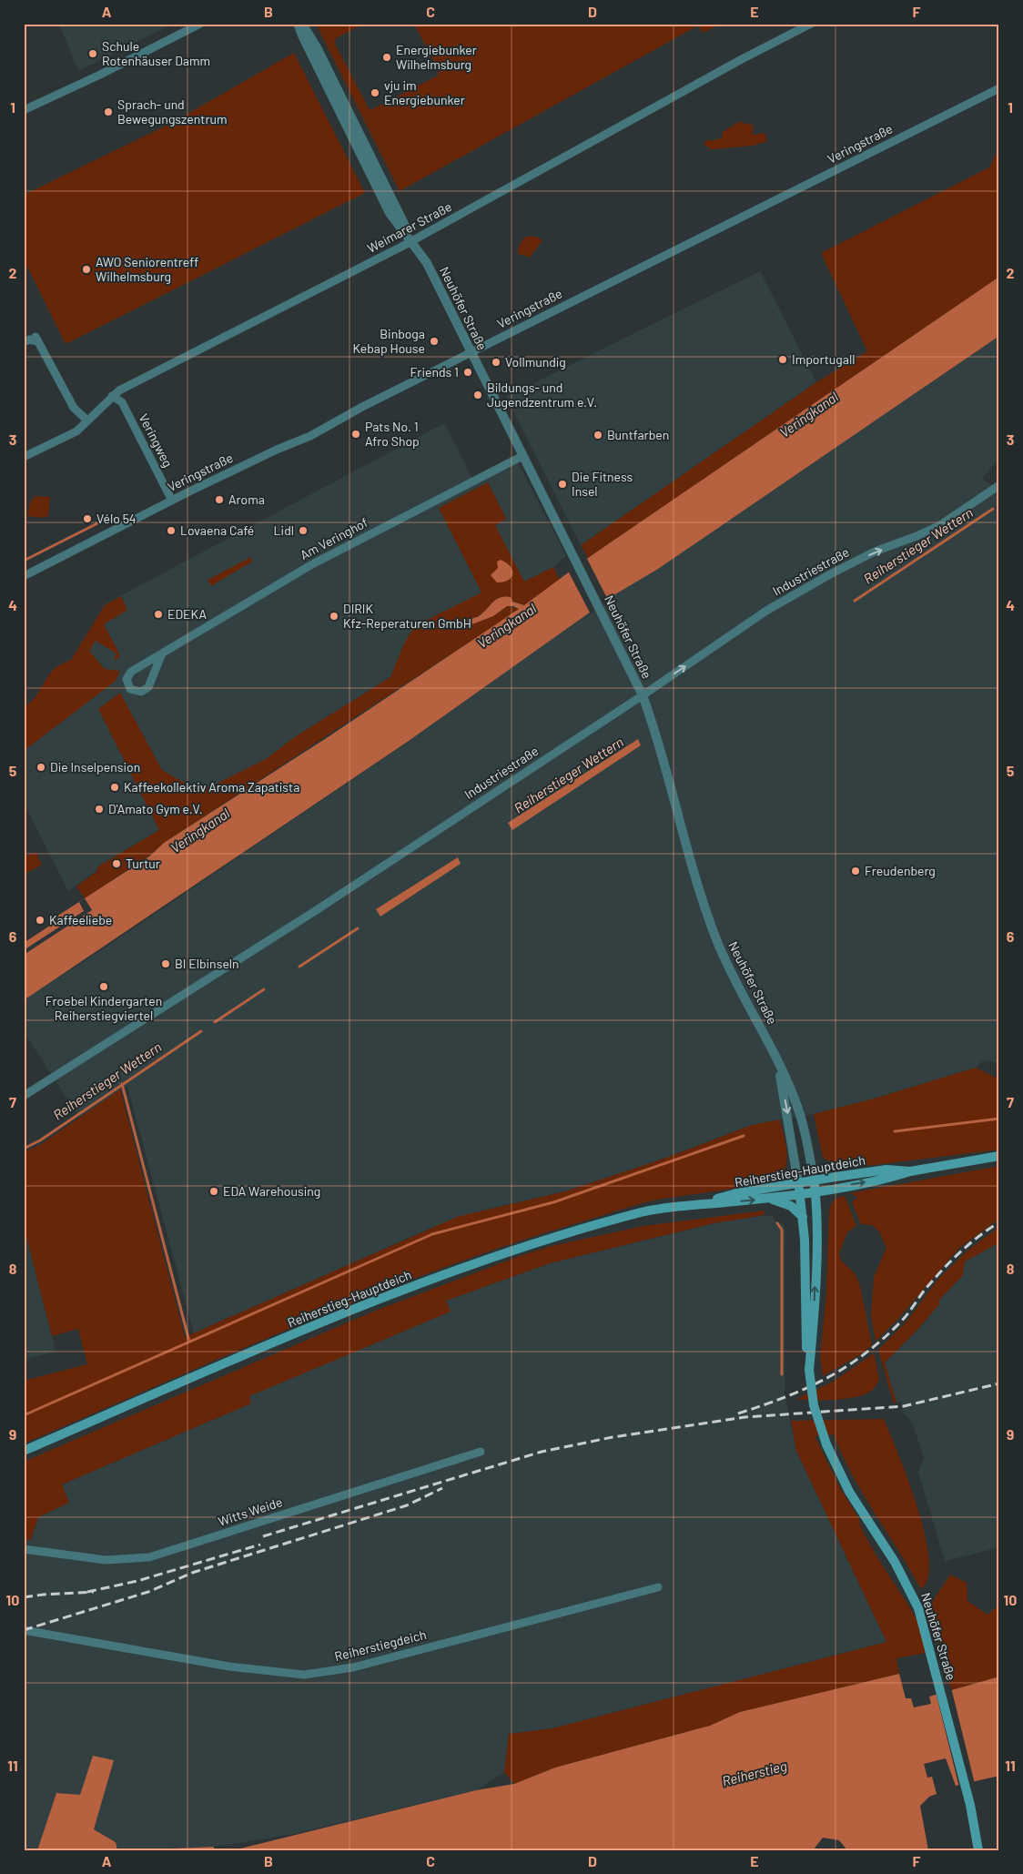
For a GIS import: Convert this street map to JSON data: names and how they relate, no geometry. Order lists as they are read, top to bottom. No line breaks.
{"streets":{"main road":["Neuhöfer Straße","Reiherstieg-Hauptdeich"],"street":["Veringstraße","Weimarer Straße","Veringweg","Am Veringhof","Industriestraße","Witts Weide","Reiherstiegdeich"]},"crossings":[["Veringstraße","Neuhöfer Straße"],["Veringstraße","Veringweg"],["Weimarer Straße","Neuhöfer Straße"],["Weimarer Straße","Veringweg"],["Neuhöfer Straße","Am Veringhof"],["Neuhöfer Straße","Industriestraße"],["Neuhöfer Straße","Reiherstieg-Hauptdeich"]],"one_way":["Industriestraße"],"water":["Veringkanal","Reiherstieger Wettern","Reiherstieg"],"places":["Schule Rotenhäuser Damm","Energiebunker Wilhelmsburg","vju im Energiebunker","Sprach- und Bewegungszentrum","AWO Seniorentreff Wilhelmsburg","Binboga Kebap House","Importugall","Vollmundig","Friends 1","Bildungs- und Jugendzentrum e.V.","Pats No. 1 Afro Shop","Buntfarben","Die Fitness Insel","Aroma","Vélo 54","Lovaena Café","Lidl","EDEKA","DIRIK Kfz-Reperaturen GmbH","Die Inselpension","Kaffeekollektiv Aroma Zapatista","D'Amato Gym e.V.","Turtur","Freudenberg","Kaffeeliebe","BI Elbinseln","Froebel Kindergarten Reiherstiegviertel","EDA Warehousing"],"grid":{"columns":["A","B","C","D","E","F"],"rows":["1","2","3","4","5","6","7","8","9","10","11"]}}
